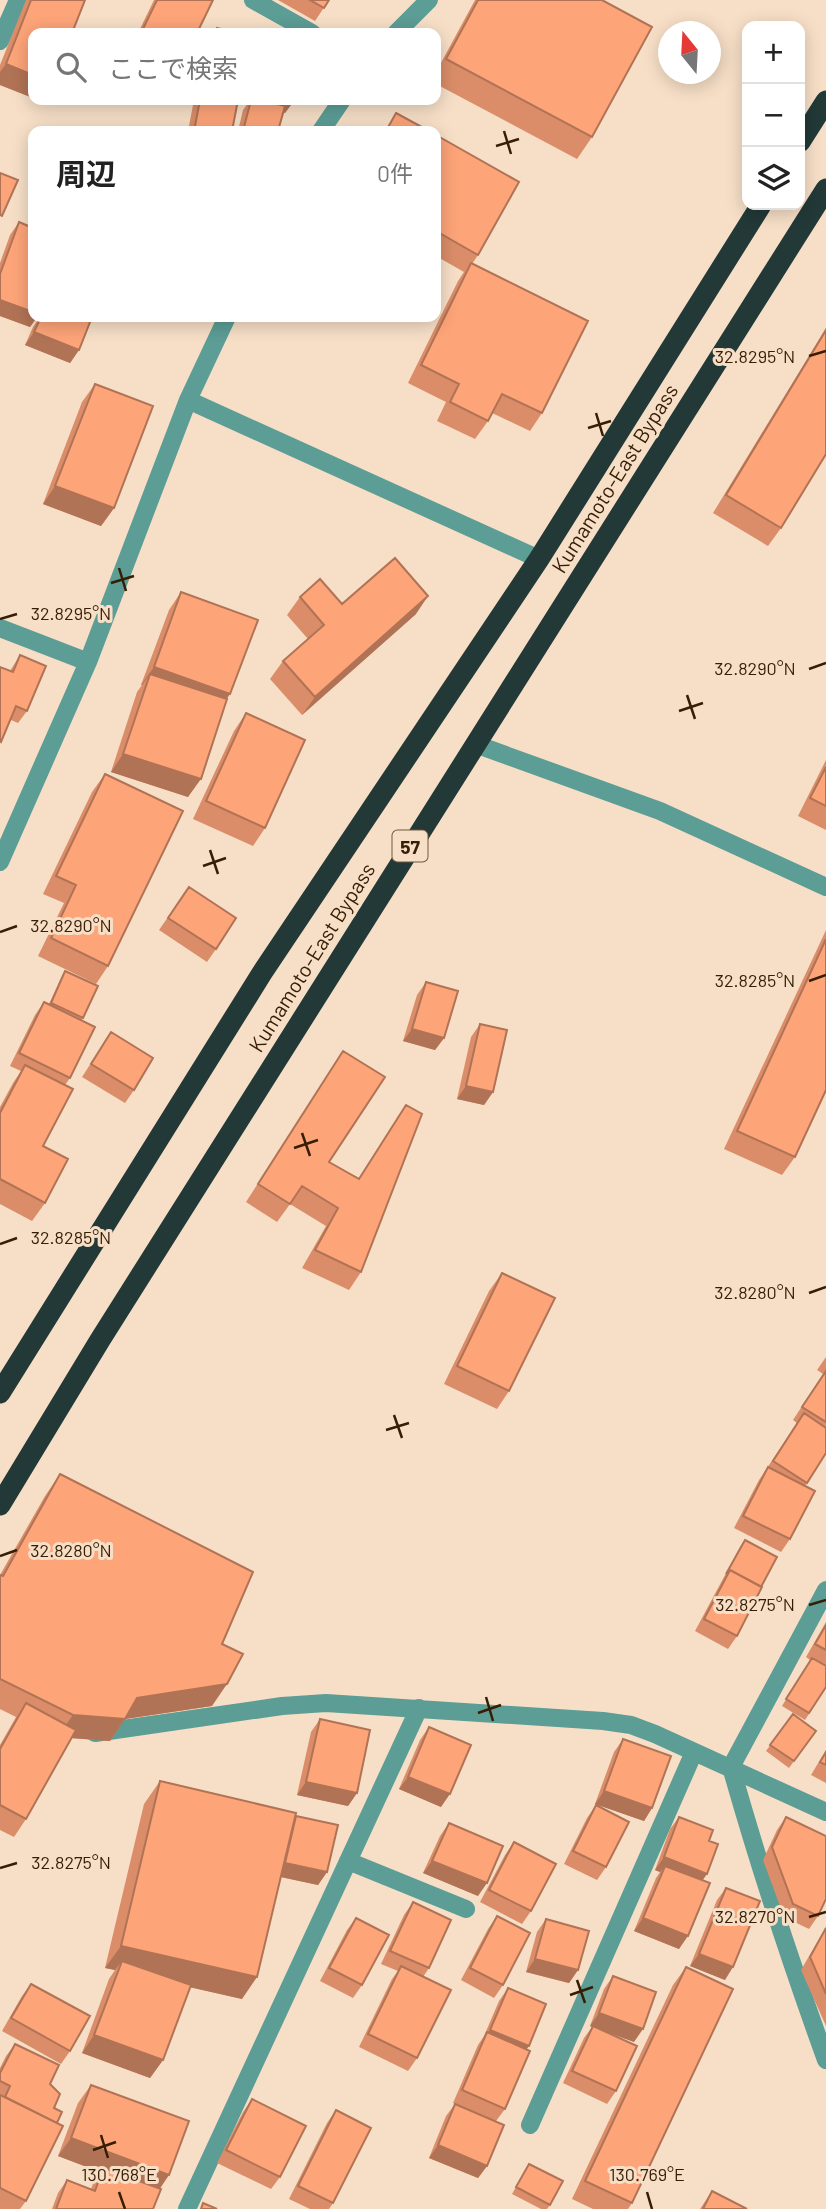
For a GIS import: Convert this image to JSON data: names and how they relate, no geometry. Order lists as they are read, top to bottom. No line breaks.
{"streets":{"highway":["Kumamoto-East Bypass","57"]},"north":"top","page":{"map_buttons":["+","−"],"search":"ここで検索","heading":["周辺","0件"]},"coordinates":["32.8295°N","32.8290°N","32.8285°N","32.8280°N","32.8275°N","32.8270°N","130.768°E","130.769°E"]}
